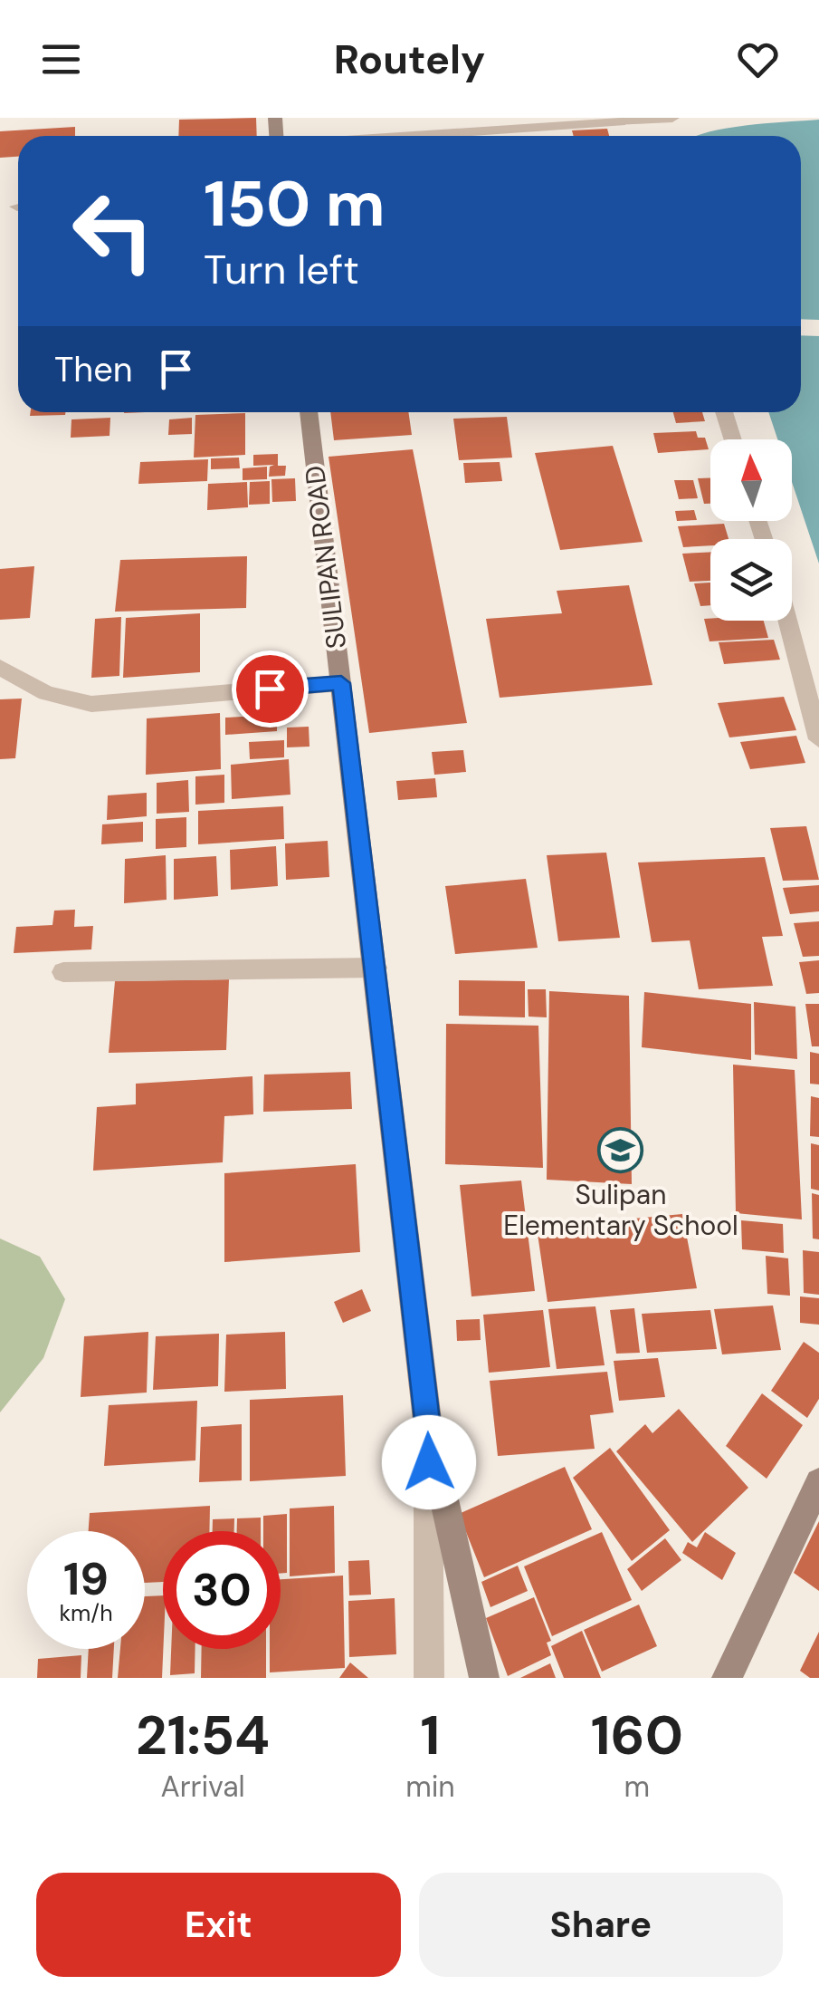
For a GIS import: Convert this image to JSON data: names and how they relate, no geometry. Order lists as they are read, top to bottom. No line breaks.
{"streets":{"street":["SULIPAN ROAD"]},"places":{"school or university":["Sulipan Elementary School"]},"north":"top","page":{"header":"Routely","turn":["150 m","Turn left"],"then":"Then","speed":"19 km/h","limit":"30","eta":["21:54","Arrival","1","min","160","m"],"buttons":["Exit","Share"]}}
